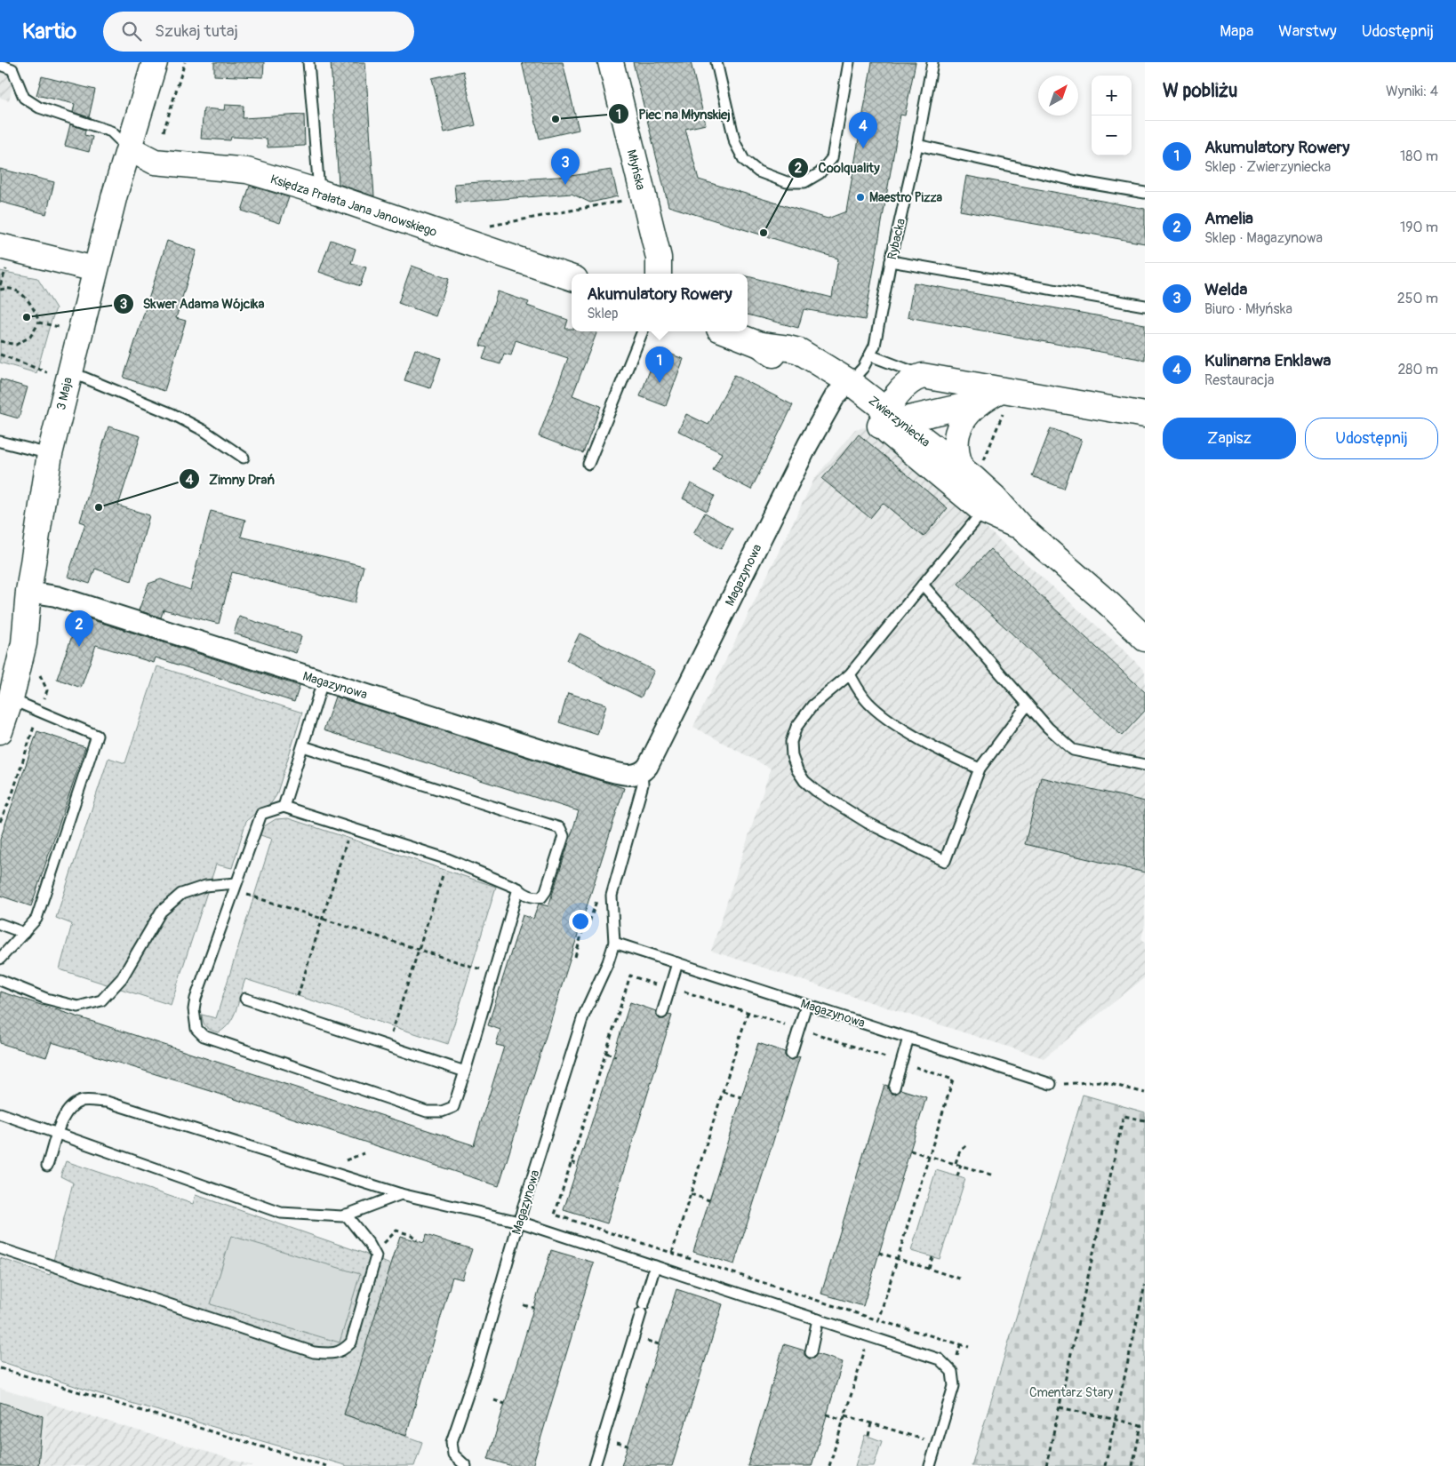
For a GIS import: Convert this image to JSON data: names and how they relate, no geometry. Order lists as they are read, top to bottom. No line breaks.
{"streets":{"street":["Młyńska","Księdza Prałata Jana Janowskiego","3 Maja","Zwierzyniecka","Magazynowa"],"lane":["Rybacka"]},"crossings":[["Księdza Prałata Jana Janowskiego","3 Maja"],["Rybacka","Zwierzyniecka"],["Rybacka","Magazynowa"],["3 Maja","Magazynowa"],["Zwierzyniecka","Magazynowa"]],"parks":["Cmentarz Stary"],"places":["Piec na Młynskiej","Maestro Pizza","Coolquality","Skwer Adama Wójcika","Zimny Drań"],"north":"top right","page":{"header":"Kartio","search":"Szukaj tutaj","nav":["Mapa","Warstwy","Udostępnij"],"heading":["W pobliżu","Wyniki: 4"],"map_buttons":["+","−"],"pins":["4","3","1","2"],"list":[{"mark":"1","name":"Akumulatory Rowery","note":"Sklep · Zwierzyniecka","value":"180 m"},{"mark":"2","name":"Amelia","note":"Sklep · Magazynowa","value":"190 m"},{"mark":"3","name":"Welda","note":"Biuro · Młyńska","value":"250 m"},{"mark":"4","name":"Kulinarna Enklawa","note":"Restauracja","value":"280 m"}],"popup":["Akumulatory Rowery","Sklep"],"buttons":["Zapisz","Udostępnij"]}}
